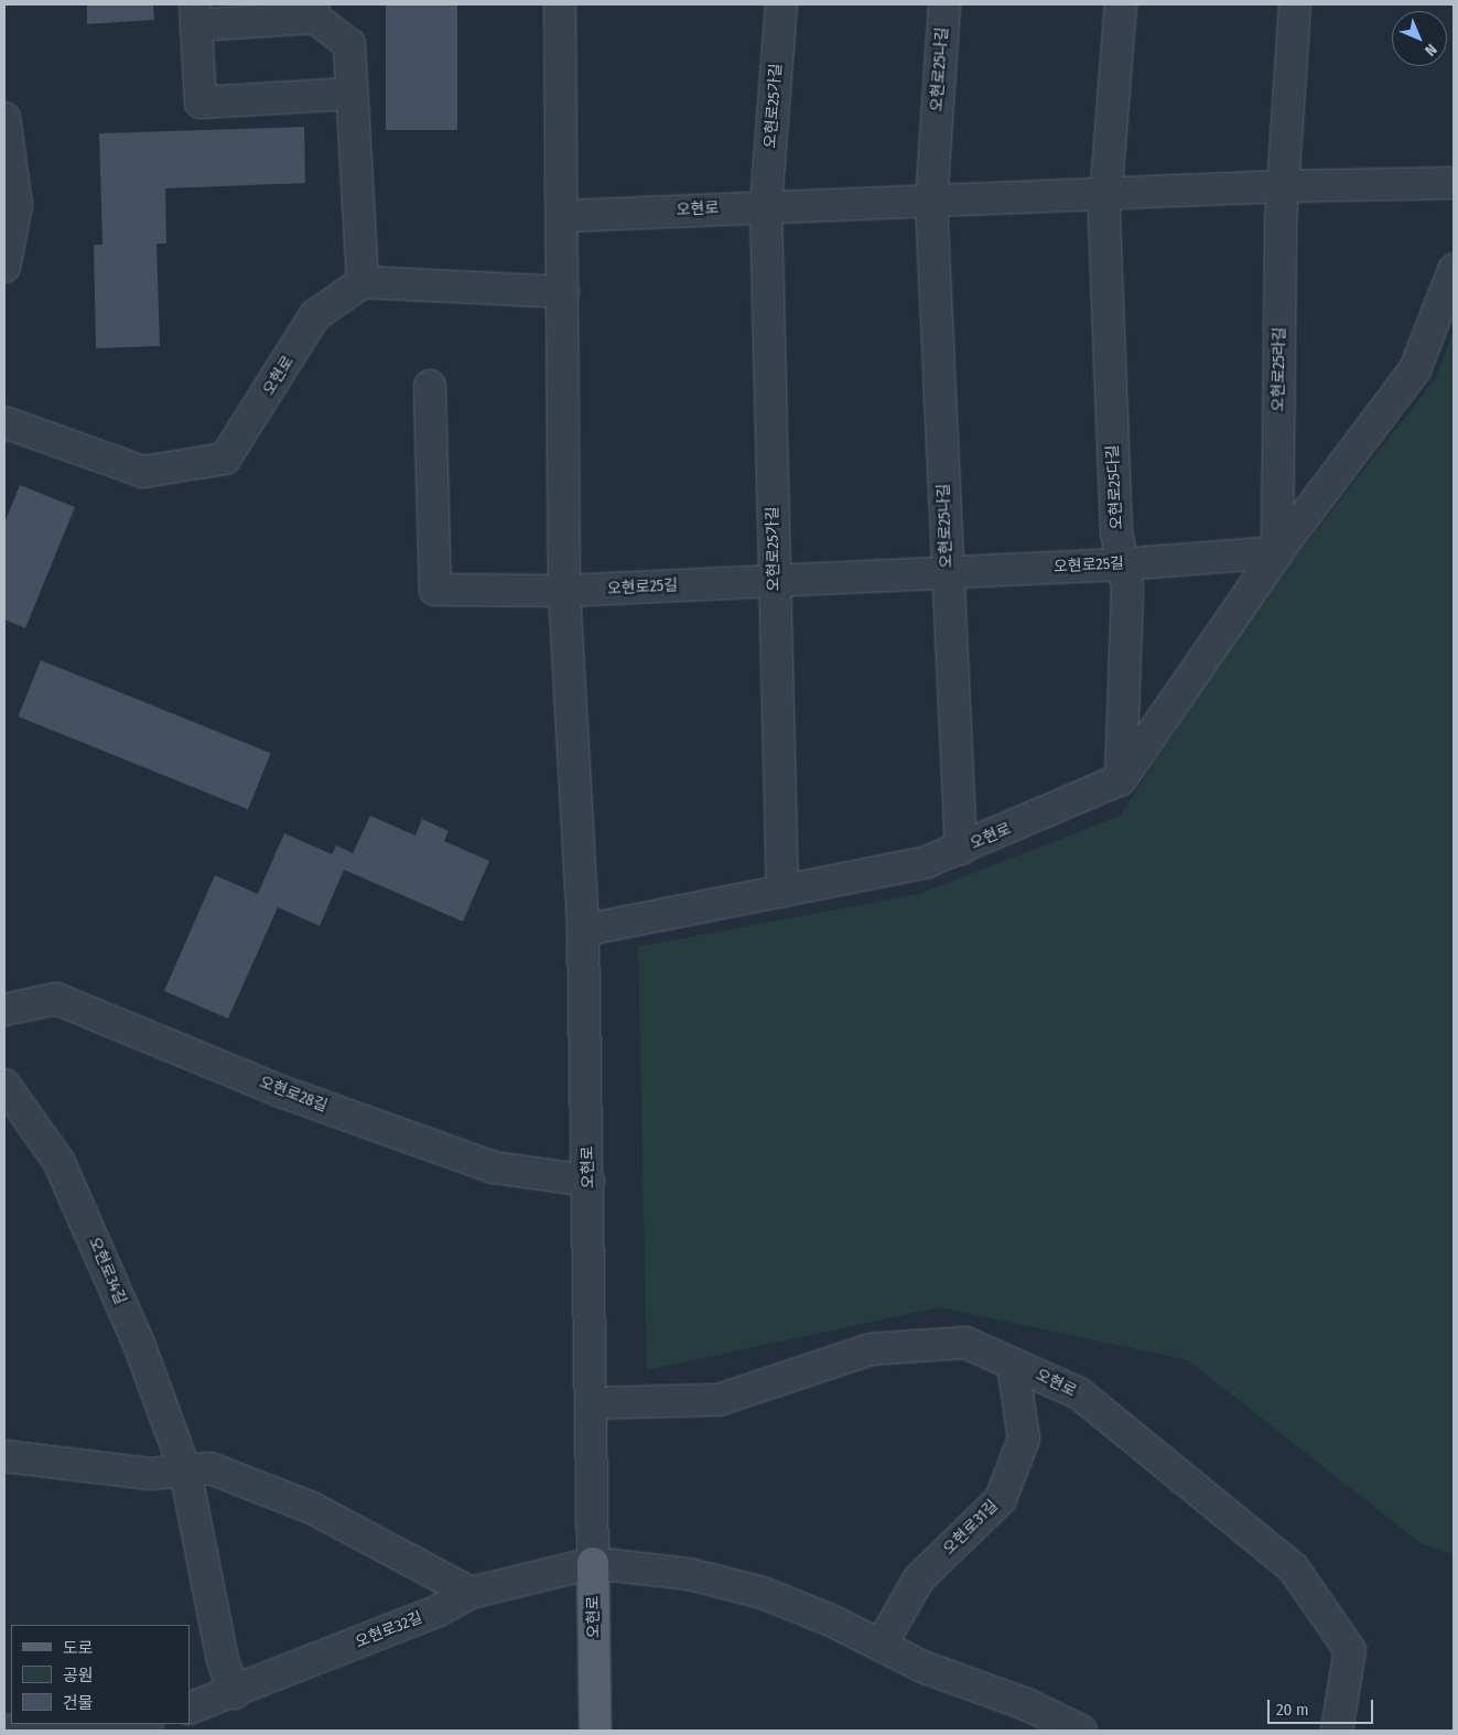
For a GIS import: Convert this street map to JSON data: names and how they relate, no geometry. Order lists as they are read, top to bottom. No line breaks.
{"streets":{"main road":["오현로"],"street":["오현로25나길","오현로25가길","오현로25라길","오현로25다길","오현로25길","오현로28길","오현로34길","오현로31길","오현로32길"]},"crossings":[["오현로25나길","오현로"],["오현로25나길","오현로25길"],["오현로25가길","오현로"],["오현로25가길","오현로25길"],["오현로","오현로25다길"],["오현로","오현로25길"],["오현로","오현로28길"],["오현로","오현로31길"],["오현로","오현로32길"],["오현로25라길","오현로25길"],["오현로25다길","오현로25길"],["오현로34길","오현로32길"]],"legend":["도로","공원","건물"],"scale_bar":"20 m","north":"bottom right"}
